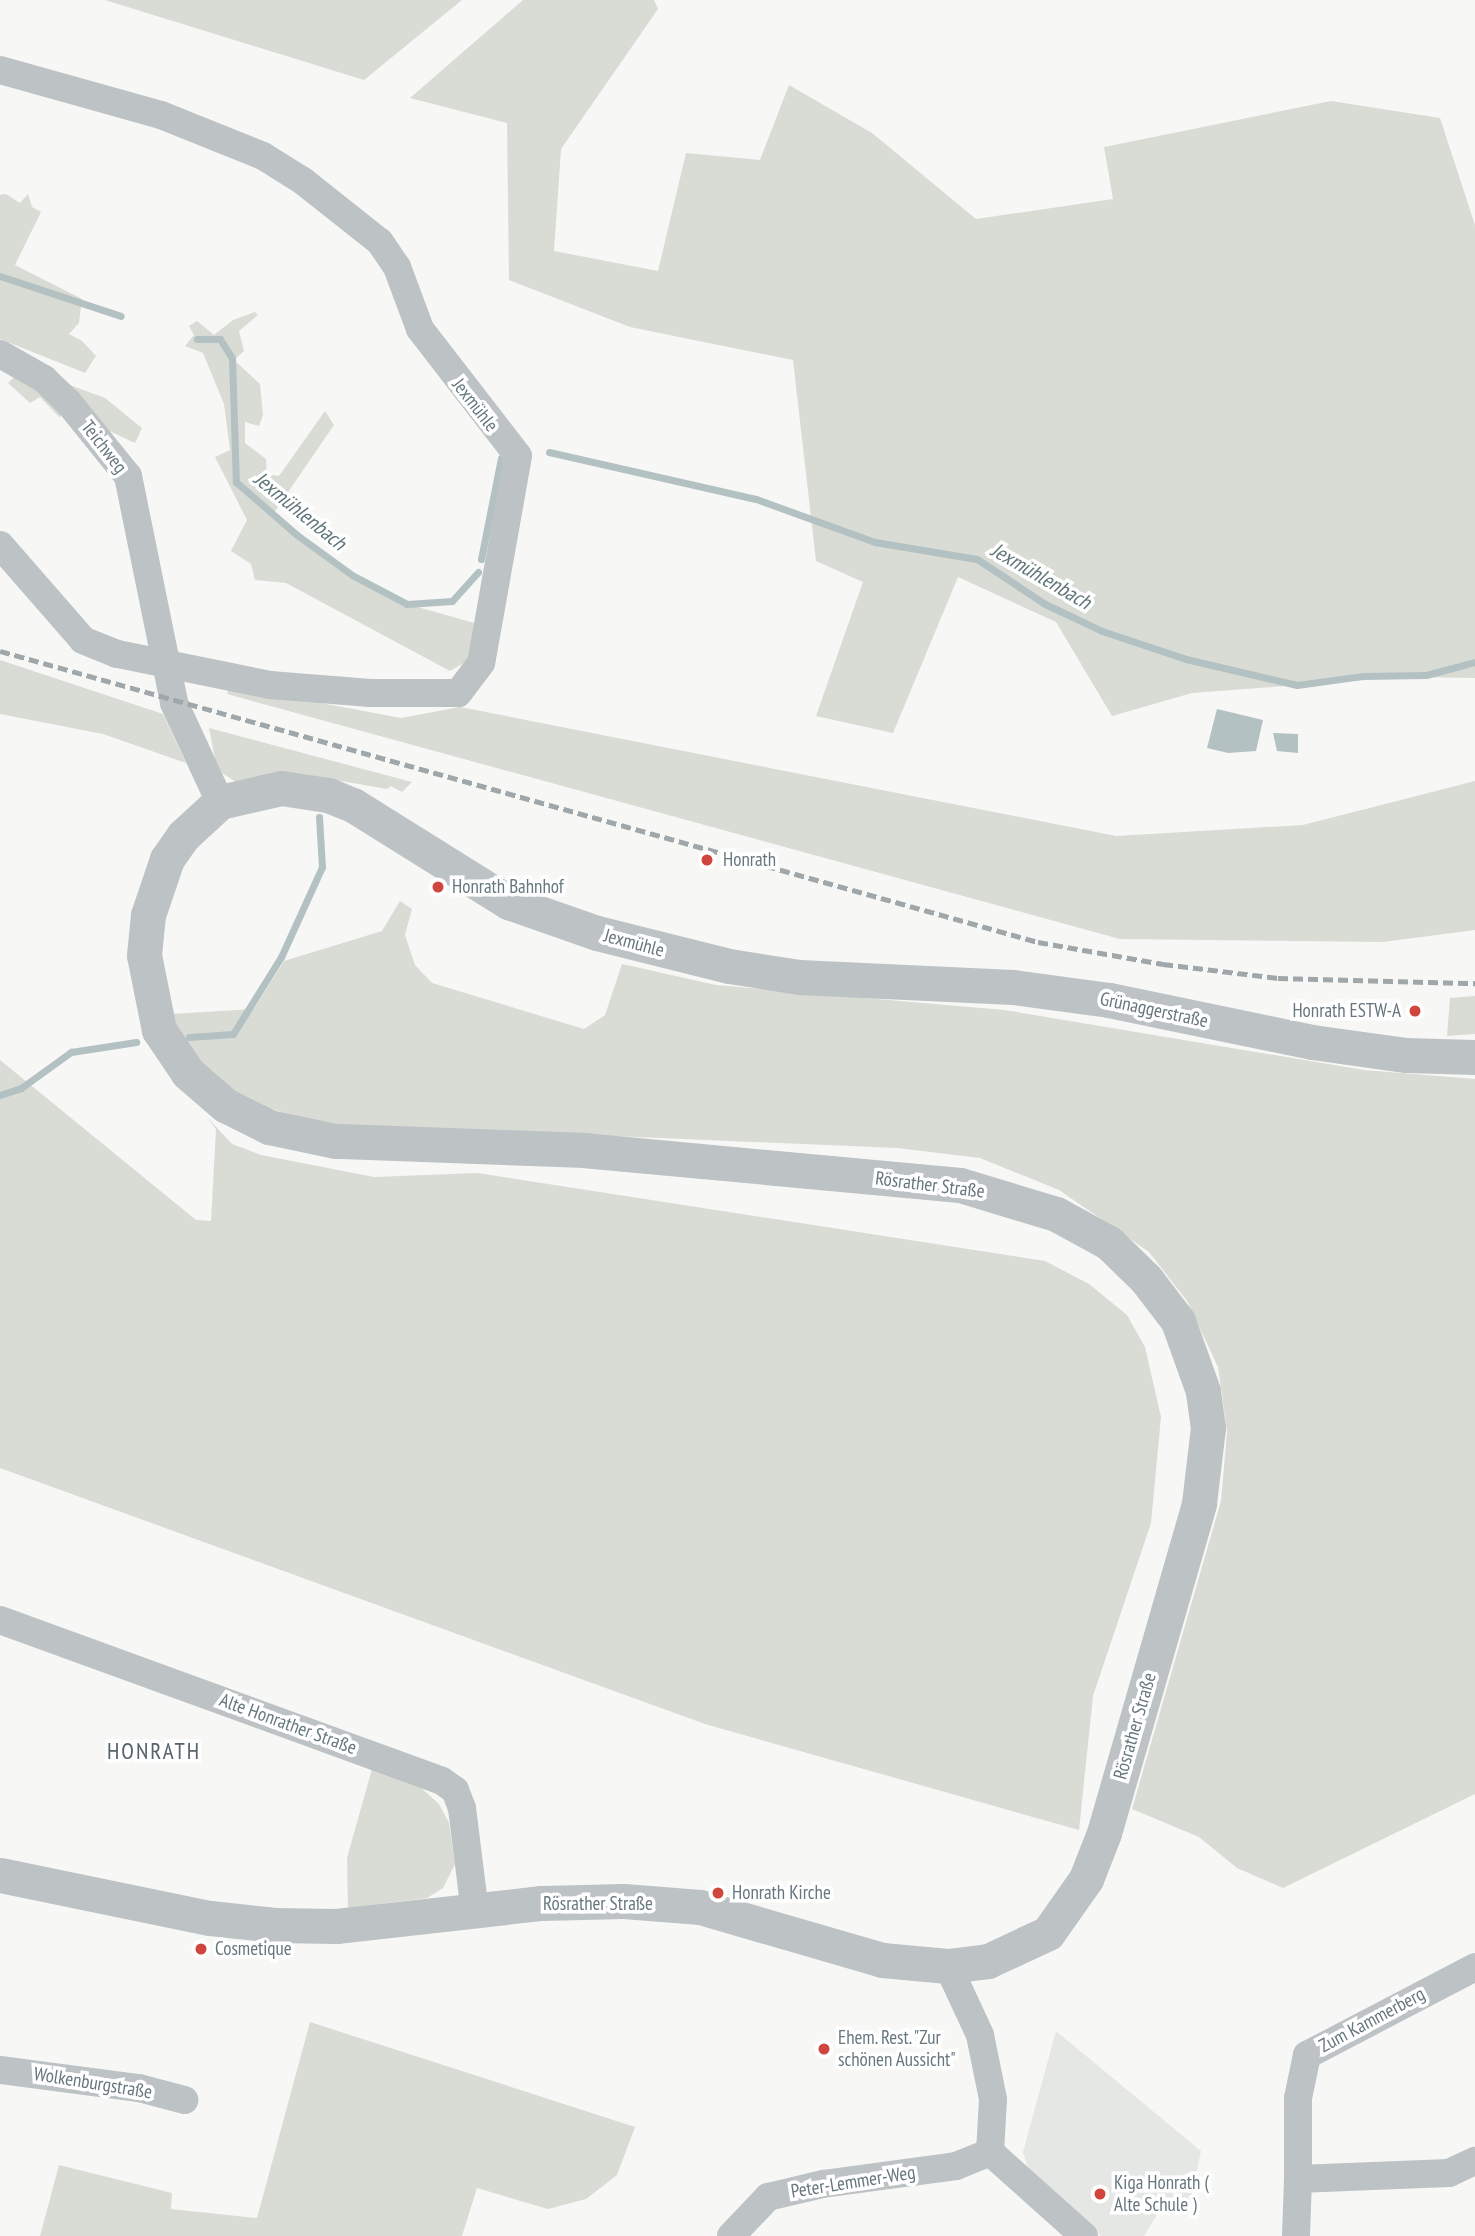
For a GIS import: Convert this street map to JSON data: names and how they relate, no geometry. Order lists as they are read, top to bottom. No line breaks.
{"streets":{"street":["Jexmühle","Teichweg","Grünaggerstraße","Rösrather Straße","Alte Honrather Straße","Zum Kammerberg","Wolkenburgstraße","Peter-Lemmer-Weg"]},"crossings":[["Jexmühle","Teichweg"],["Jexmühle","Grünaggerstraße"],["Jexmühle","Rösrather Straße"],["Rösrather Straße","Alte Honrather Straße"]],"districts":["HONRATH"],"water":["Jexmühlenbach"],"places":["Honrath","Honrath Bahnhof","Honrath ESTW-A","Honrath Kirche","Cosmetique","Ehem. Rest. \"Zur schönen Aussicht\"","Kiga Honrath ( Alte Schule )"]}
